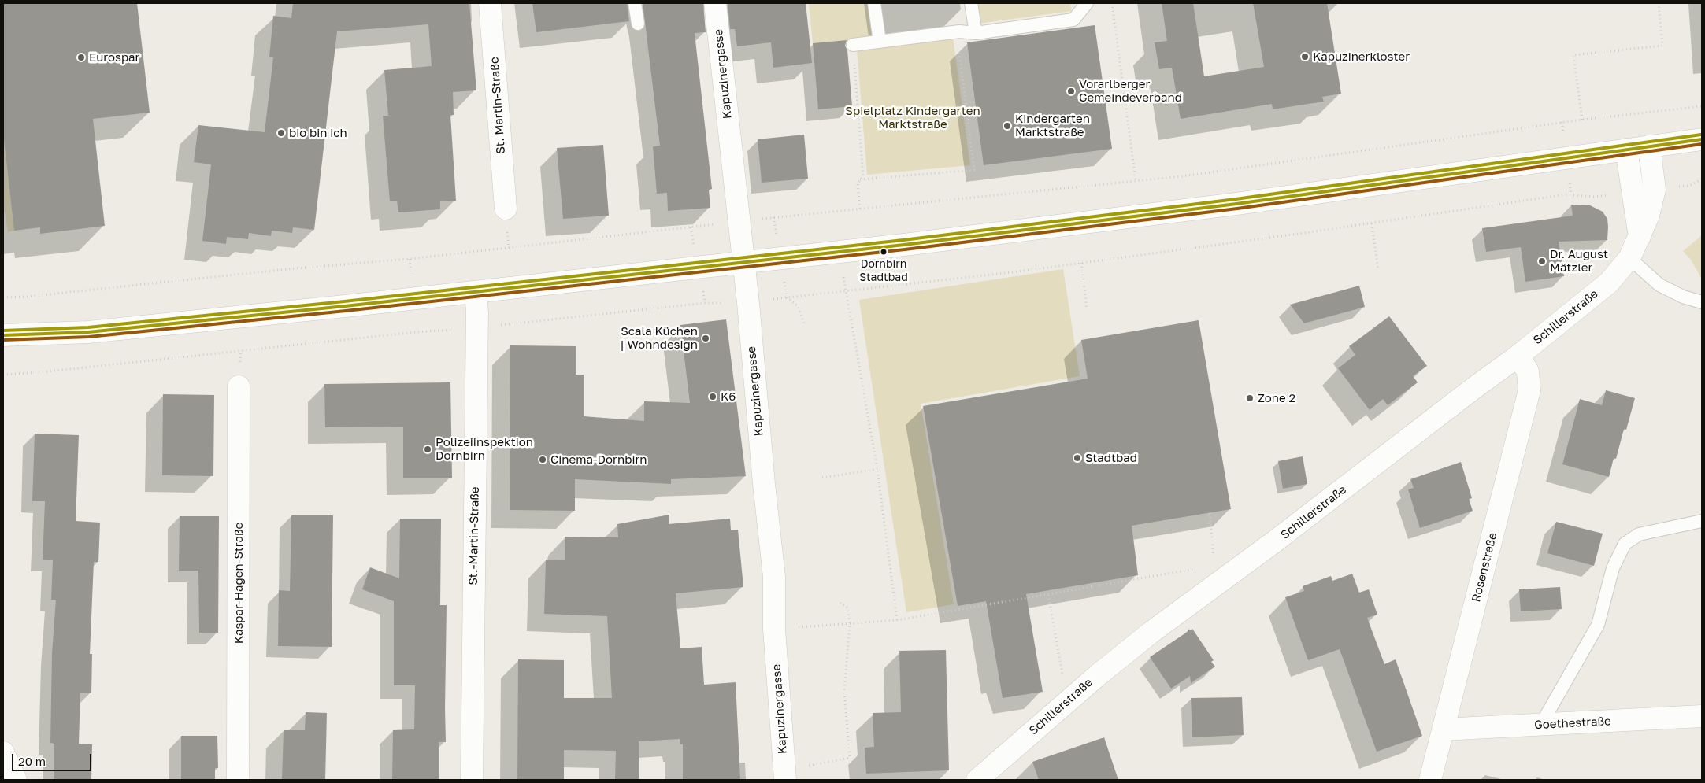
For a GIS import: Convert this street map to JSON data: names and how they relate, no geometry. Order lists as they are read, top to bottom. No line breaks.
{"streets":{"street":["Kapuzinergasse","St. Martin-Straße","Schillerstraße","St.-Martin-Straße","Rosenstraße","Kaspar-Hagen-Straße","Goethestraße"]},"crossings":[["Schillerstraße","Rosenstraße"],["Rosenstraße","Goethestraße"]],"parks":["Spielplatz Kindergarten Marktstraße"],"places":["Kapuzinerkloster","Eurospar","Vorarlberger Gemeindeverband","Kindergarten Marktstraße","bio bin ich","Dornbirn Stadtbad","Dr. August Mätzler","Scala Küchen | Wohndesign","K6","Zone 2","Polizeiinspektion Dornbirn","Stadtbad","Cinema-Dornbirn"],"scale_bar":"20 m"}
